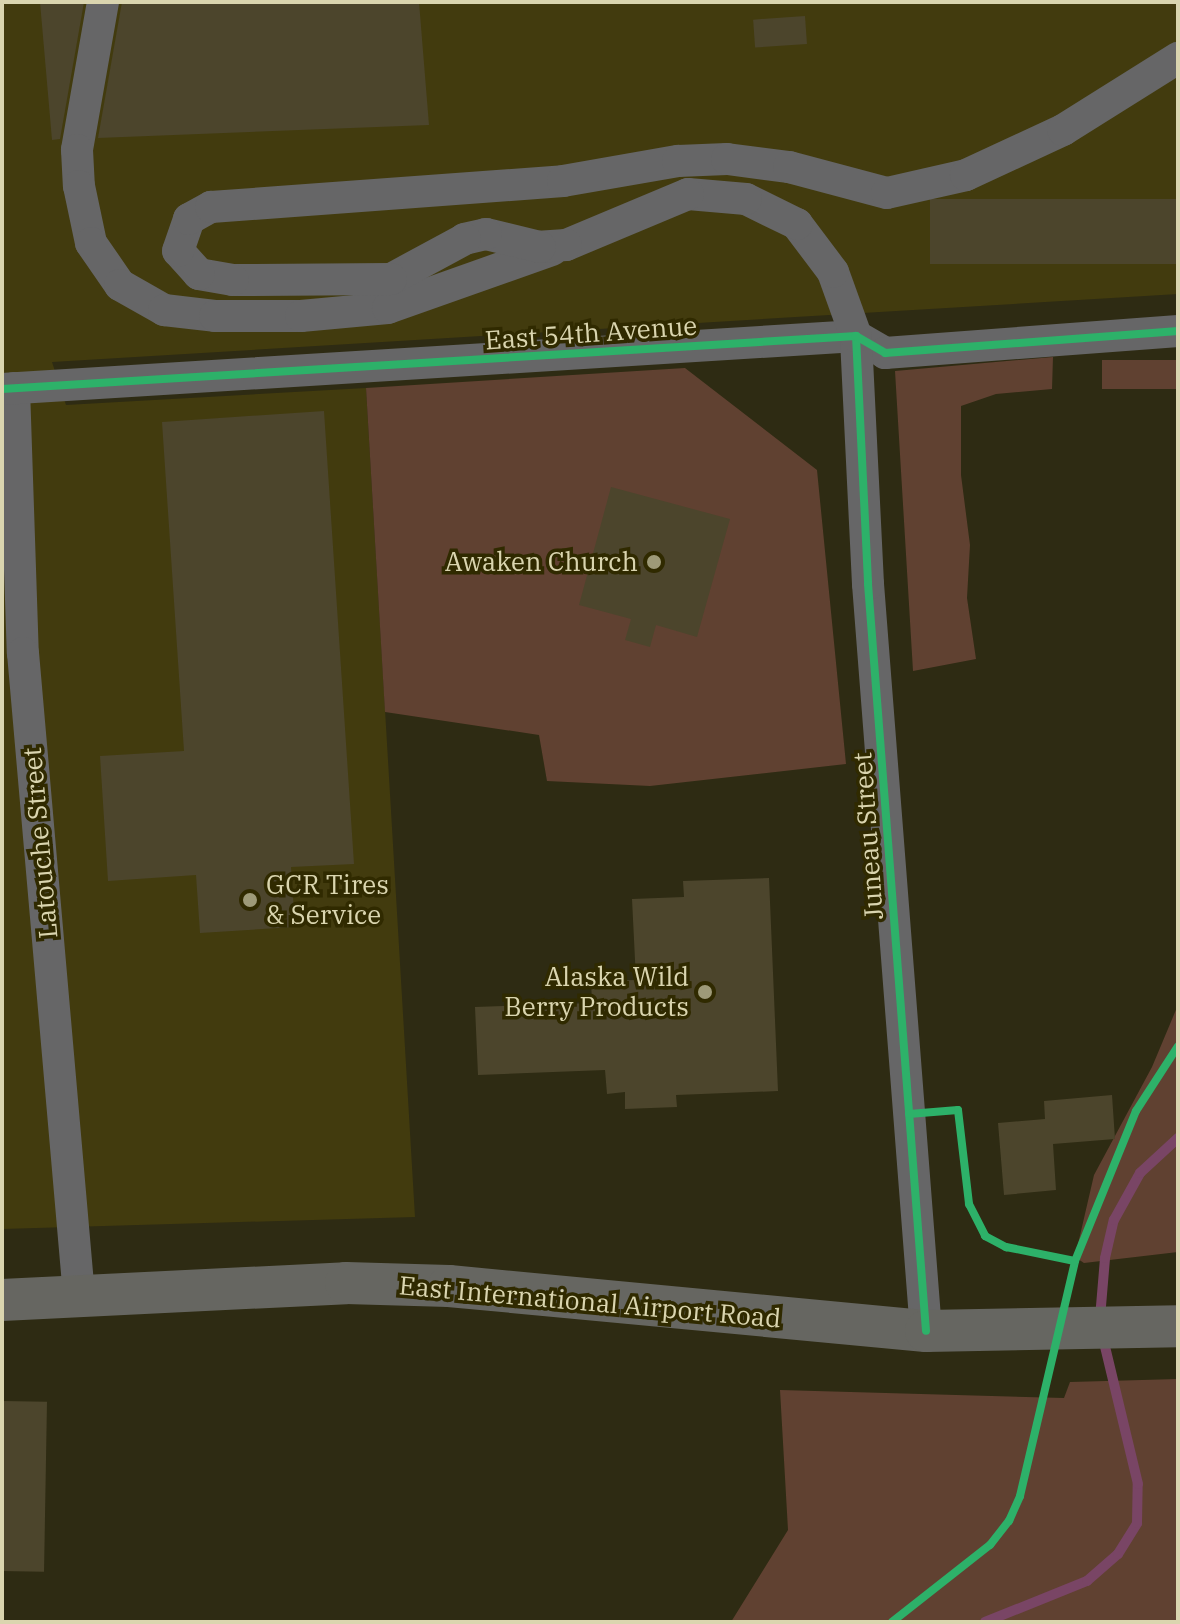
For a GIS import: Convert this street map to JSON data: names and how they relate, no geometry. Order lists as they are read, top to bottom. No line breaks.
{"streets":{"main road":["East International Airport Road"],"street":["East 54th Avenue","Juneau Street","Latouche Street"]},"crossings":[["East 54th Avenue","Juneau Street"],["East 54th Avenue","Latouche Street"],["Juneau Street","East International Airport Road"],["Latouche Street","East International Airport Road"]],"places":["Awaken Church","GCR Tires & Service","Alaska Wild Berry Products"]}
